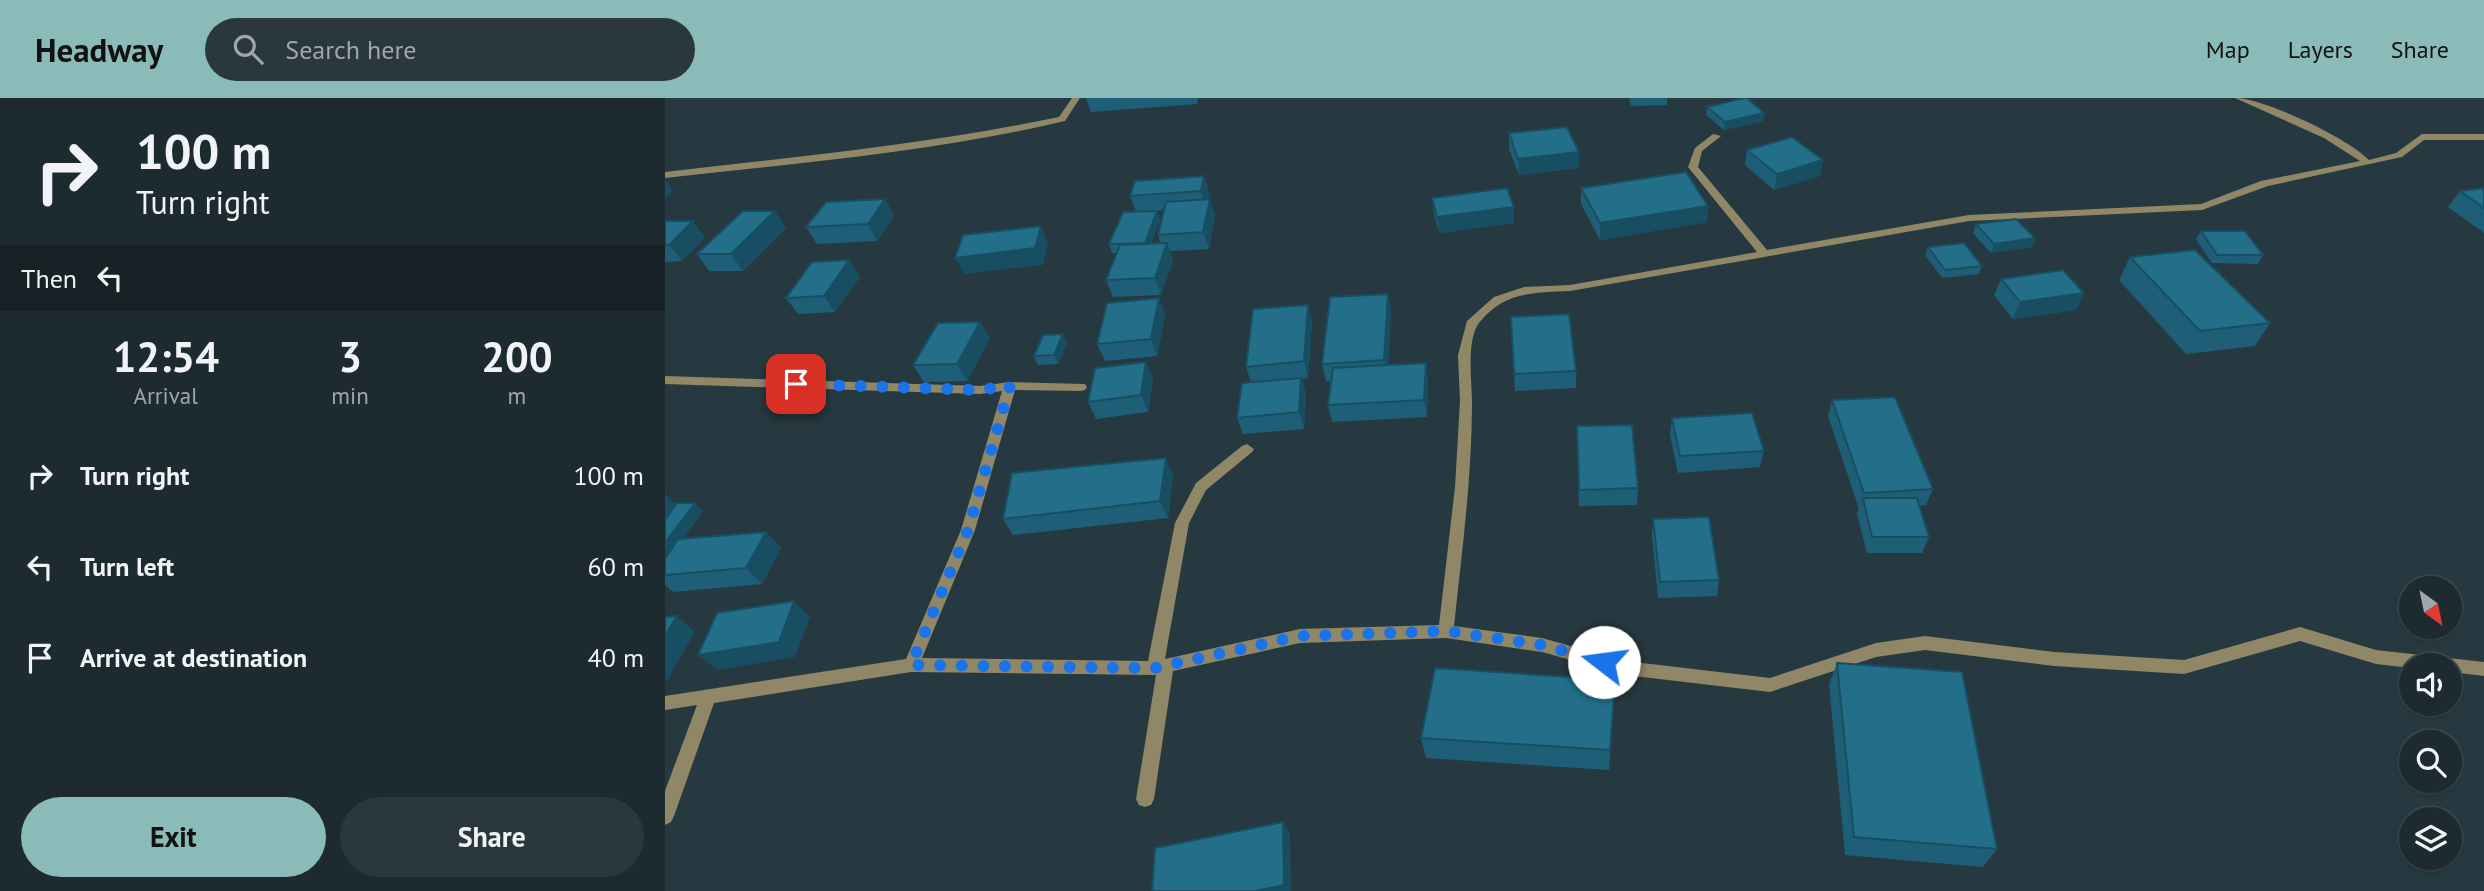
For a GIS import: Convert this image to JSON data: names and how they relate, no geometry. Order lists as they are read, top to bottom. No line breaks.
{"north":"bottom right","page":{"header":"Headway","search":"Search here","nav":["Map","Layers","Share"],"turn":["100 m","Turn right"],"then":"Then","eta":["12:54","Arrival","3","min","200","m"],"list":[{"name":"Turn right","value":"100 m"},{"name":"Turn left","value":"60 m"},{"name":"Arrive at destination","value":"40 m"}],"buttons":["Exit","Share"]}}
